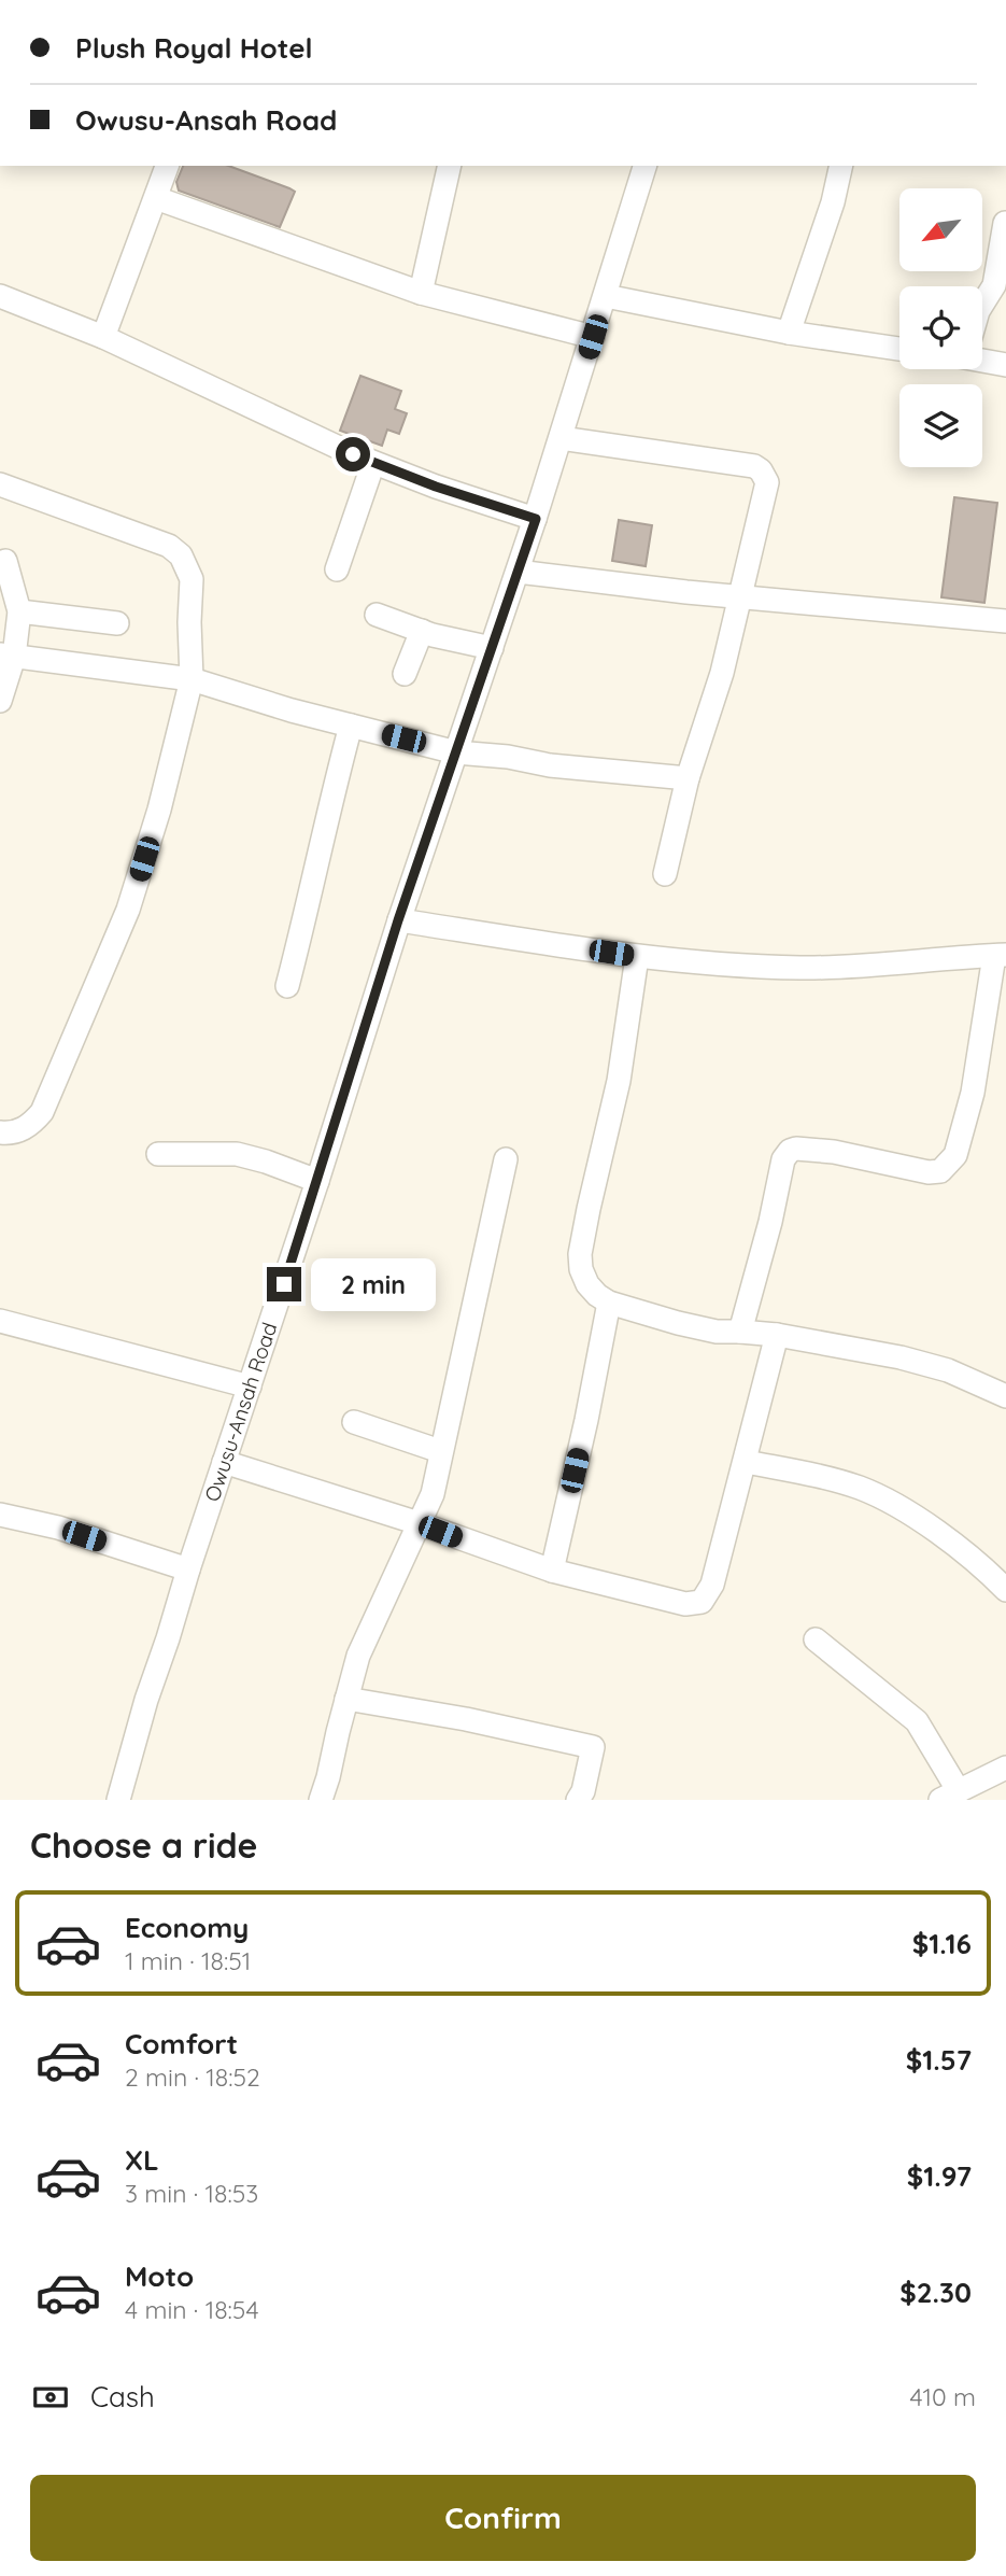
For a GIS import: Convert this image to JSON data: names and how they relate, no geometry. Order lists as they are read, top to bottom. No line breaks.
{"streets":{"street":["Owusu-Ansah Road"]},"north":"bottom left","page":{"banner":["Plush Royal Hotel","Owusu-Ansah Road"],"bubble":"2 min","heading":"Choose a ride","list":[{"name":"Economy","note":"1 min · 18:51","value":"$1.16"},{"name":"Comfort","note":"2 min · 18:52","value":"$1.57"},{"name":"XL","note":"3 min · 18:53","value":"$1.97"},{"name":"Moto","note":"4 min · 18:54","value":"$2.30"}],"pay":["Cash","410 m"],"buttons":"Confirm"}}
